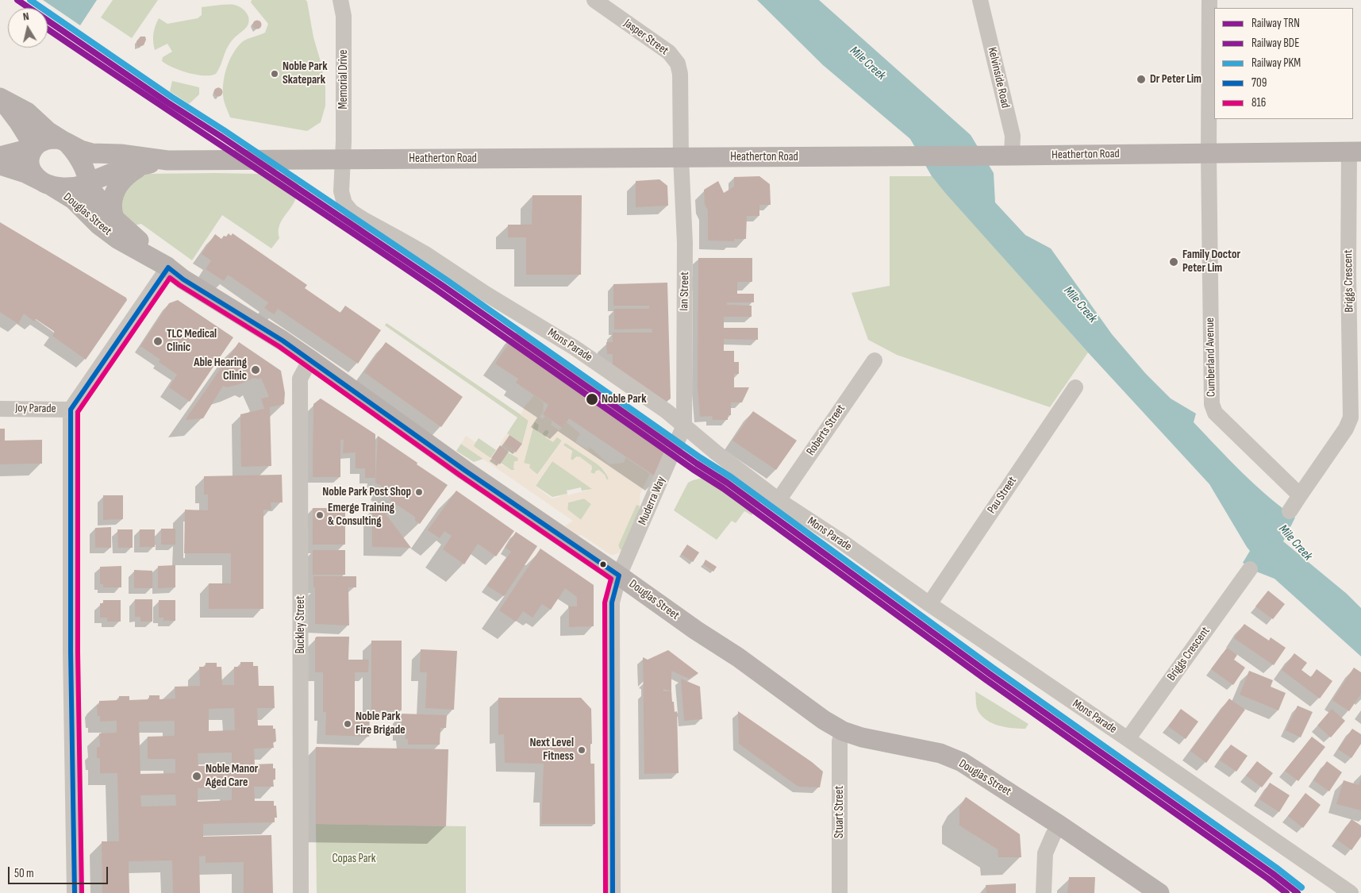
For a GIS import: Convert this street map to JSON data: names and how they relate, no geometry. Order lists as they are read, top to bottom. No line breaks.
{"streets":{"main road":["Heatherton Road","Douglas Street"],"street":["Jasper Street","Kelvinside Road","Memorial Drive","Briggs Crescent","Ian Street","Mons Parade","Cumberland Avenue","Joy Parade","Roberts Street","Pau Street","Muderra Way","Buckley Street","Stuart Street"]},"crossings":[["Jasper Street","Heatherton Road"],["Jasper Street","Ian Street"],["Kelvinside Road","Heatherton Road"],["Memorial Drive","Heatherton Road"],["Memorial Drive","Mons Parade"],["Heatherton Road","Douglas Street"],["Heatherton Road","Briggs Crescent"],["Heatherton Road","Ian Street"],["Heatherton Road","Mons Parade"],["Heatherton Road","Cumberland Avenue"],["Douglas Street","Muderra Way"],["Douglas Street","Buckley Street"],["Douglas Street","Stuart Street"],["Briggs Crescent","Mons Parade"],["Ian Street","Mons Parade"],["Ian Street","Muderra Way"],["Mons Parade","Roberts Street"],["Mons Parade","Pau Street"],["Mons Parade","Muderra Way"]],"water":["Mile Creek"],"parks":["Copas Park"],"places":["Noble Park Skatepark","Dr Peter Lim","Family Doctor Peter Lim","TLC Medical Clinic","Able Hearing Clinic","Noble Park","Noble Park Post Shop","Emerge Training & Consulting","Noble Park Fire Brigade","Next Level Fitness","Noble Manor Aged Care"],"lines":["rail line TRN","rail line PKM","rail line BDE","transit line 709","transit line 816"],"legend":["Railway TRN","Railway BDE","Railway PKM","709","816"],"scale_bar":"50 m","north":"top"}
